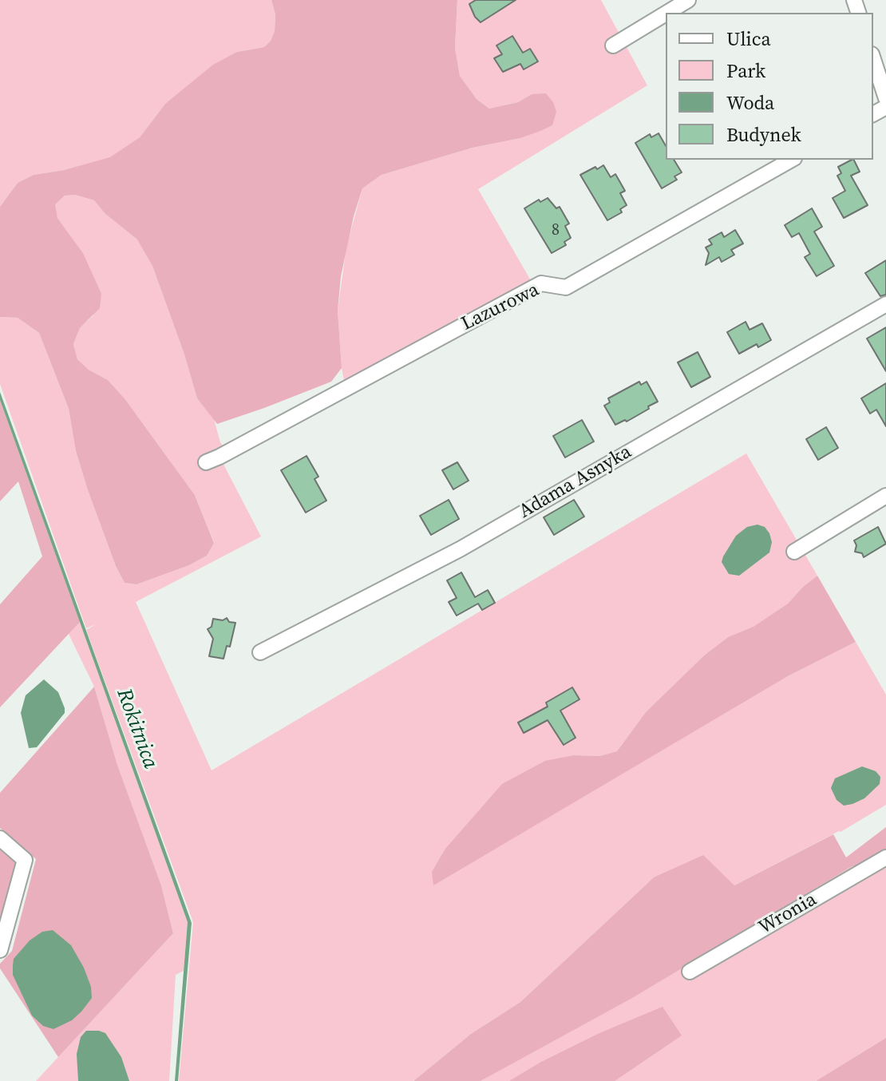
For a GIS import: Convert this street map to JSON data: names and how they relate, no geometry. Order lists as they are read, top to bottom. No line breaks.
{"streets":{"street":["Lazurowa","Adama Asnyka","Wronia"]},"water":["Rokitnica"],"house_numbers":["8"],"legend":["Ulica","Park","Woda","Budynek"]}
